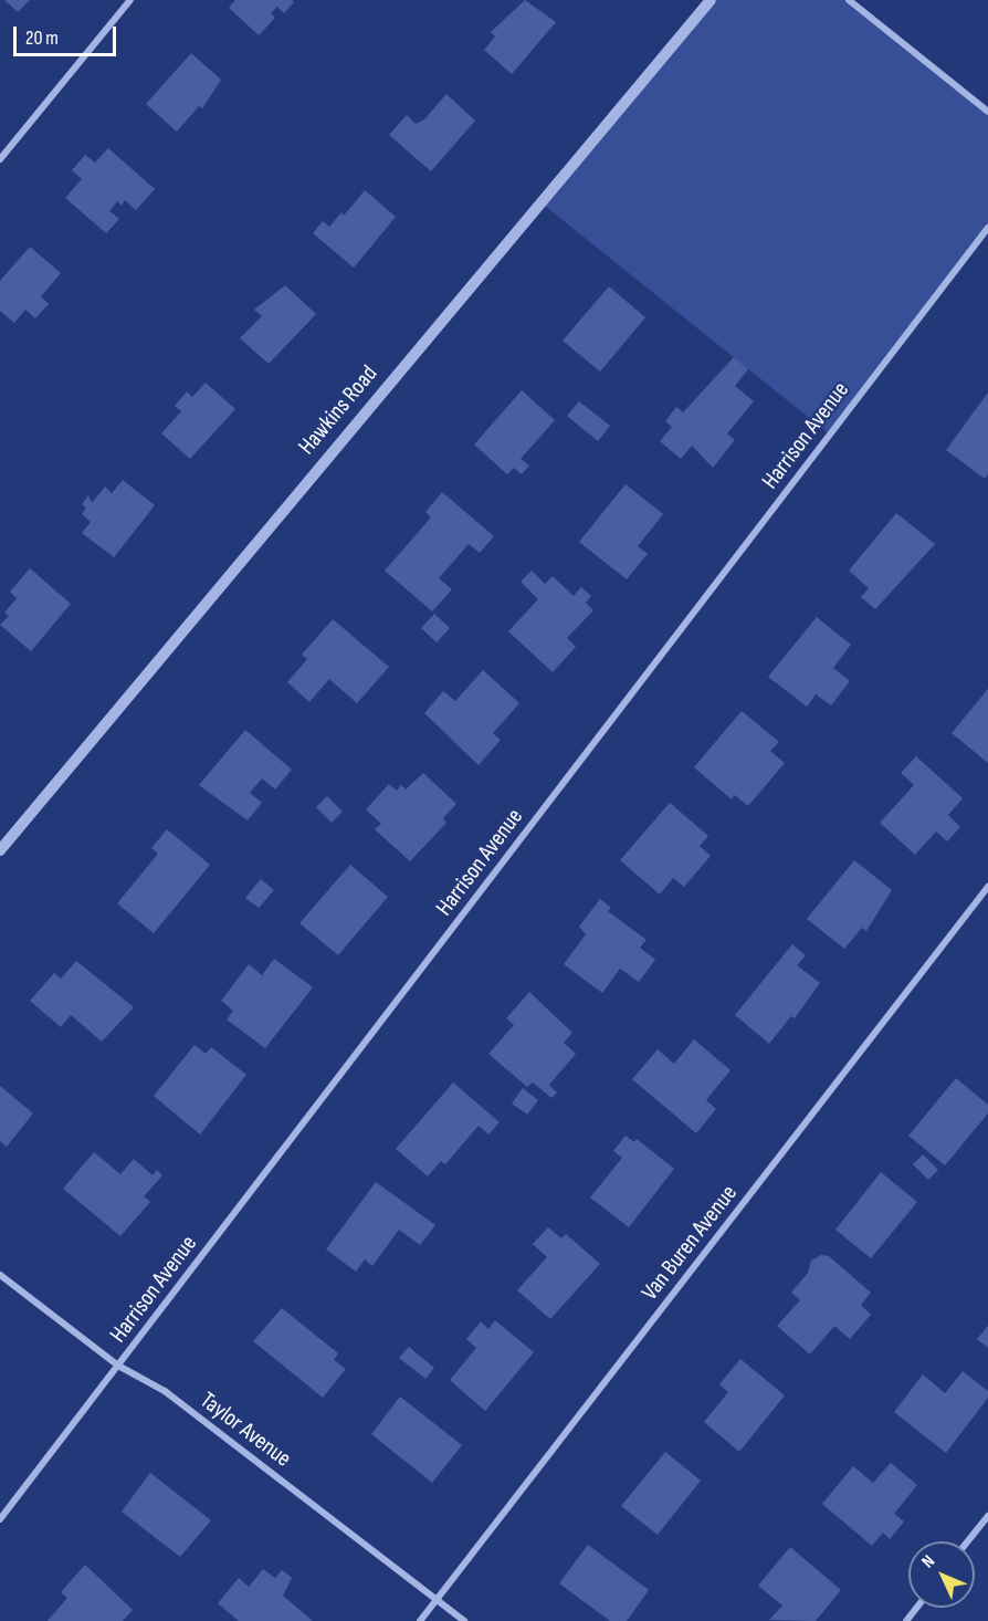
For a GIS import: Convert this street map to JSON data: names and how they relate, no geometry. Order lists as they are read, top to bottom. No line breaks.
{"streets":{"street":["Hawkins Road","Harrison Avenue","Van Buren Avenue","Taylor Avenue"]},"crossings":[["Harrison Avenue","Taylor Avenue"],["Van Buren Avenue","Taylor Avenue"]],"scale_bar":"20 m","north":"top left"}
